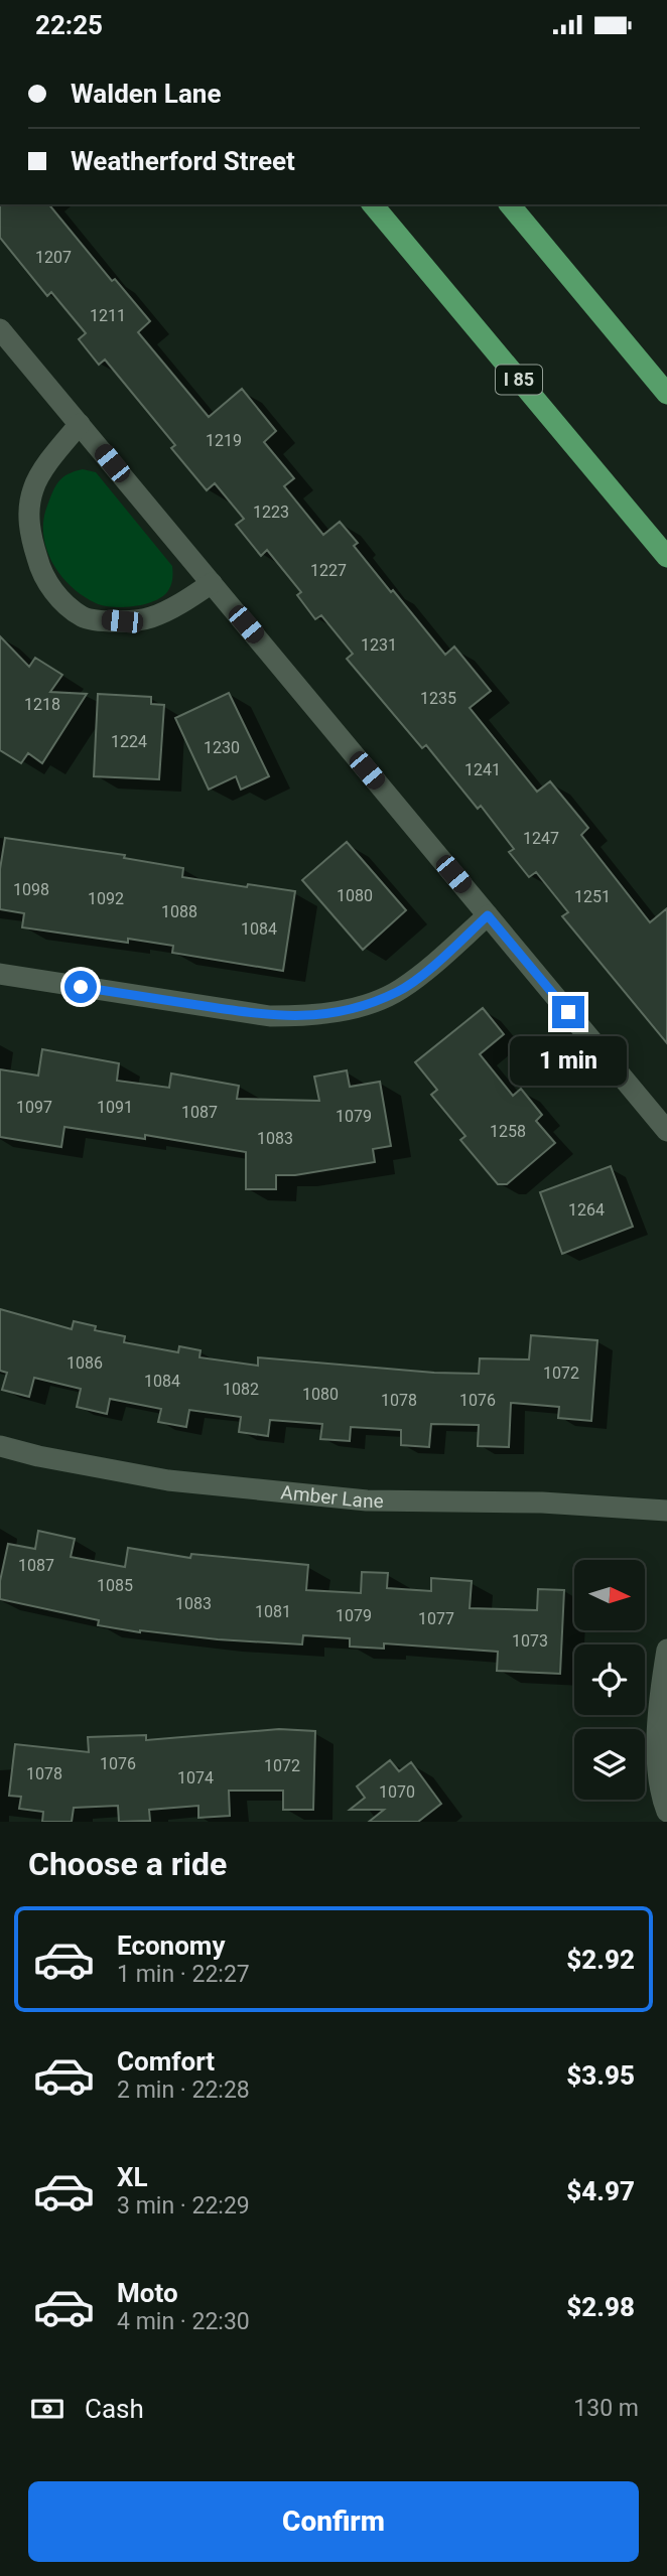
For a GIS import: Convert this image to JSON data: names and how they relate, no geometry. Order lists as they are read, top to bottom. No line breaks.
{"streets":{"highway":["I 85"],"street":["Amber Lane"]},"house_numbers":["1207","1211","1219","1223","1227","1231","1235","1218","1224","1230","1241","1247","1098","1080","1251","1092","1088","1084","1097","1091","1087","1079","1258","1083","1264","1086","1072","1084","1082","1080","1078","1076","1087","1085","1083","1081","1079","1077","1073","1076","1072","1078","1074","1070"],"north":"right","page":{"status":"22:25","banner":["Walden Lane","Weatherford Street"],"bubble":"1 min","heading":"Choose a ride","list":[{"name":"Economy","note":"1 min · 22:27","value":"$2.92"},{"name":"Comfort","note":"2 min · 22:28","value":"$3.95"},{"name":"XL","note":"3 min · 22:29","value":"$4.97"},{"name":"Moto","note":"4 min · 22:30","value":"$2.98"}],"pay":["Cash","130 m"],"buttons":"Confirm"}}
